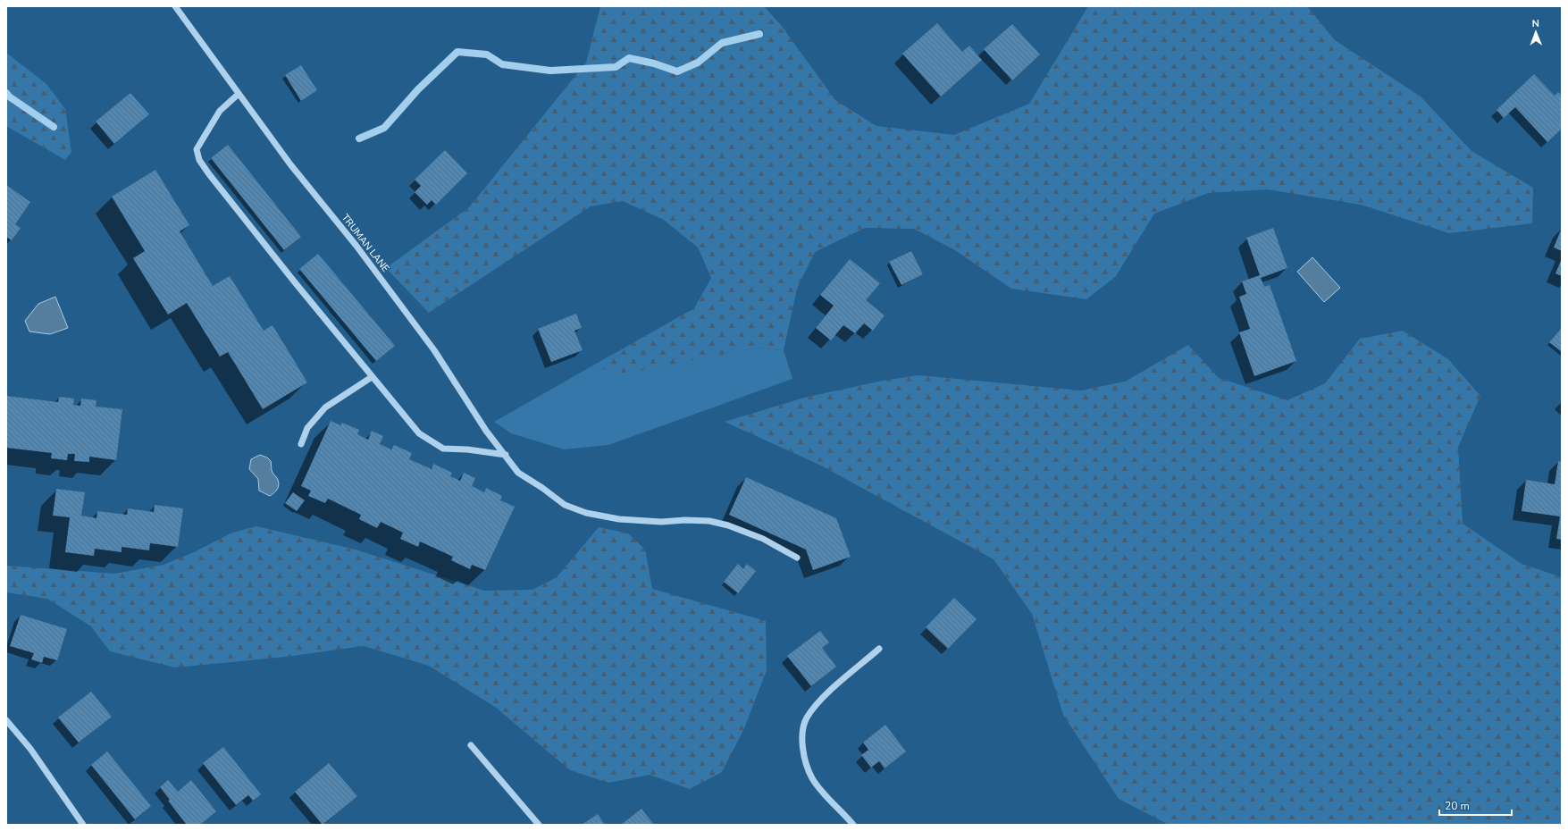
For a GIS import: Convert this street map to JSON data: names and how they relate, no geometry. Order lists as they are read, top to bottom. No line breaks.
{"streets":{"street":["TRUMAN LANE"]},"scale_bar":"20 m","north":"top"}
